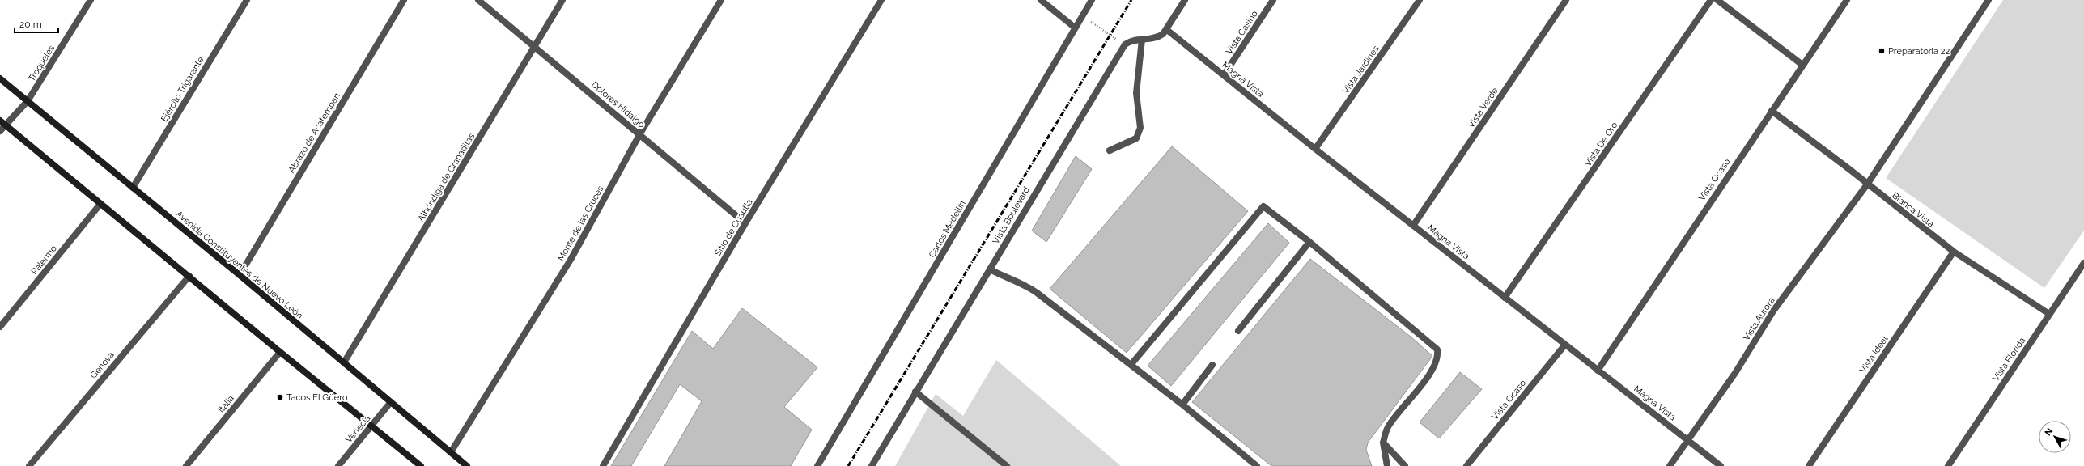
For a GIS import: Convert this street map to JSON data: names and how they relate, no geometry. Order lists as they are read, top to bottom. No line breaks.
{"streets":{"main road":["Avenida Constituyentes de Nuevo León"],"street":["Vista Casino","Troqueles","Vista Jardines","Magna Vista","Ejército Trigarante","Dolores Hidalgo","Vista Verde","Abrazo de Acatempan","Vista De Oro","Alhóndiga de Granaditas","Vista Ocaso","Blanca Vista","Vista Boulevard","Monte de las Cruces","Sitio de Cuautla","Carlos Medellín","Palermo","Vista Aurora","Vista Ideal","Vista Florida","Genova","Italia","Venecia"]},"crossings":[["Vista Casino","Magna Vista"],["Troqueles","Avenida Constituyentes de Nuevo León"],["Vista Jardines","Magna Vista"],["Magna Vista","Vista Verde"],["Magna Vista","Vista De Oro"],["Magna Vista","Vista Ocaso"],["Magna Vista","Vista Aurora"],["Ejército Trigarante","Avenida Constituyentes de Nuevo León"],["Dolores Hidalgo","Alhóndiga de Granaditas"],["Dolores Hidalgo","Monte de las Cruces"],["Dolores Hidalgo","Sitio de Cuautla"],["Abrazo de Acatempan","Avenida Constituyentes de Nuevo León"],["Alhóndiga de Granaditas","Avenida Constituyentes de Nuevo León"],["Vista Ocaso","Blanca Vista"],["Blanca Vista","Vista Aurora"],["Blanca Vista","Vista Ideal"],["Blanca Vista","Vista Florida"],["Monte de las Cruces","Avenida Constituyentes de Nuevo León"],["Avenida Constituyentes de Nuevo León","Venecia"]],"places":["Preparatoria 22","Tacos El Güero"],"scale_bar":"20 m","north":"top left"}
